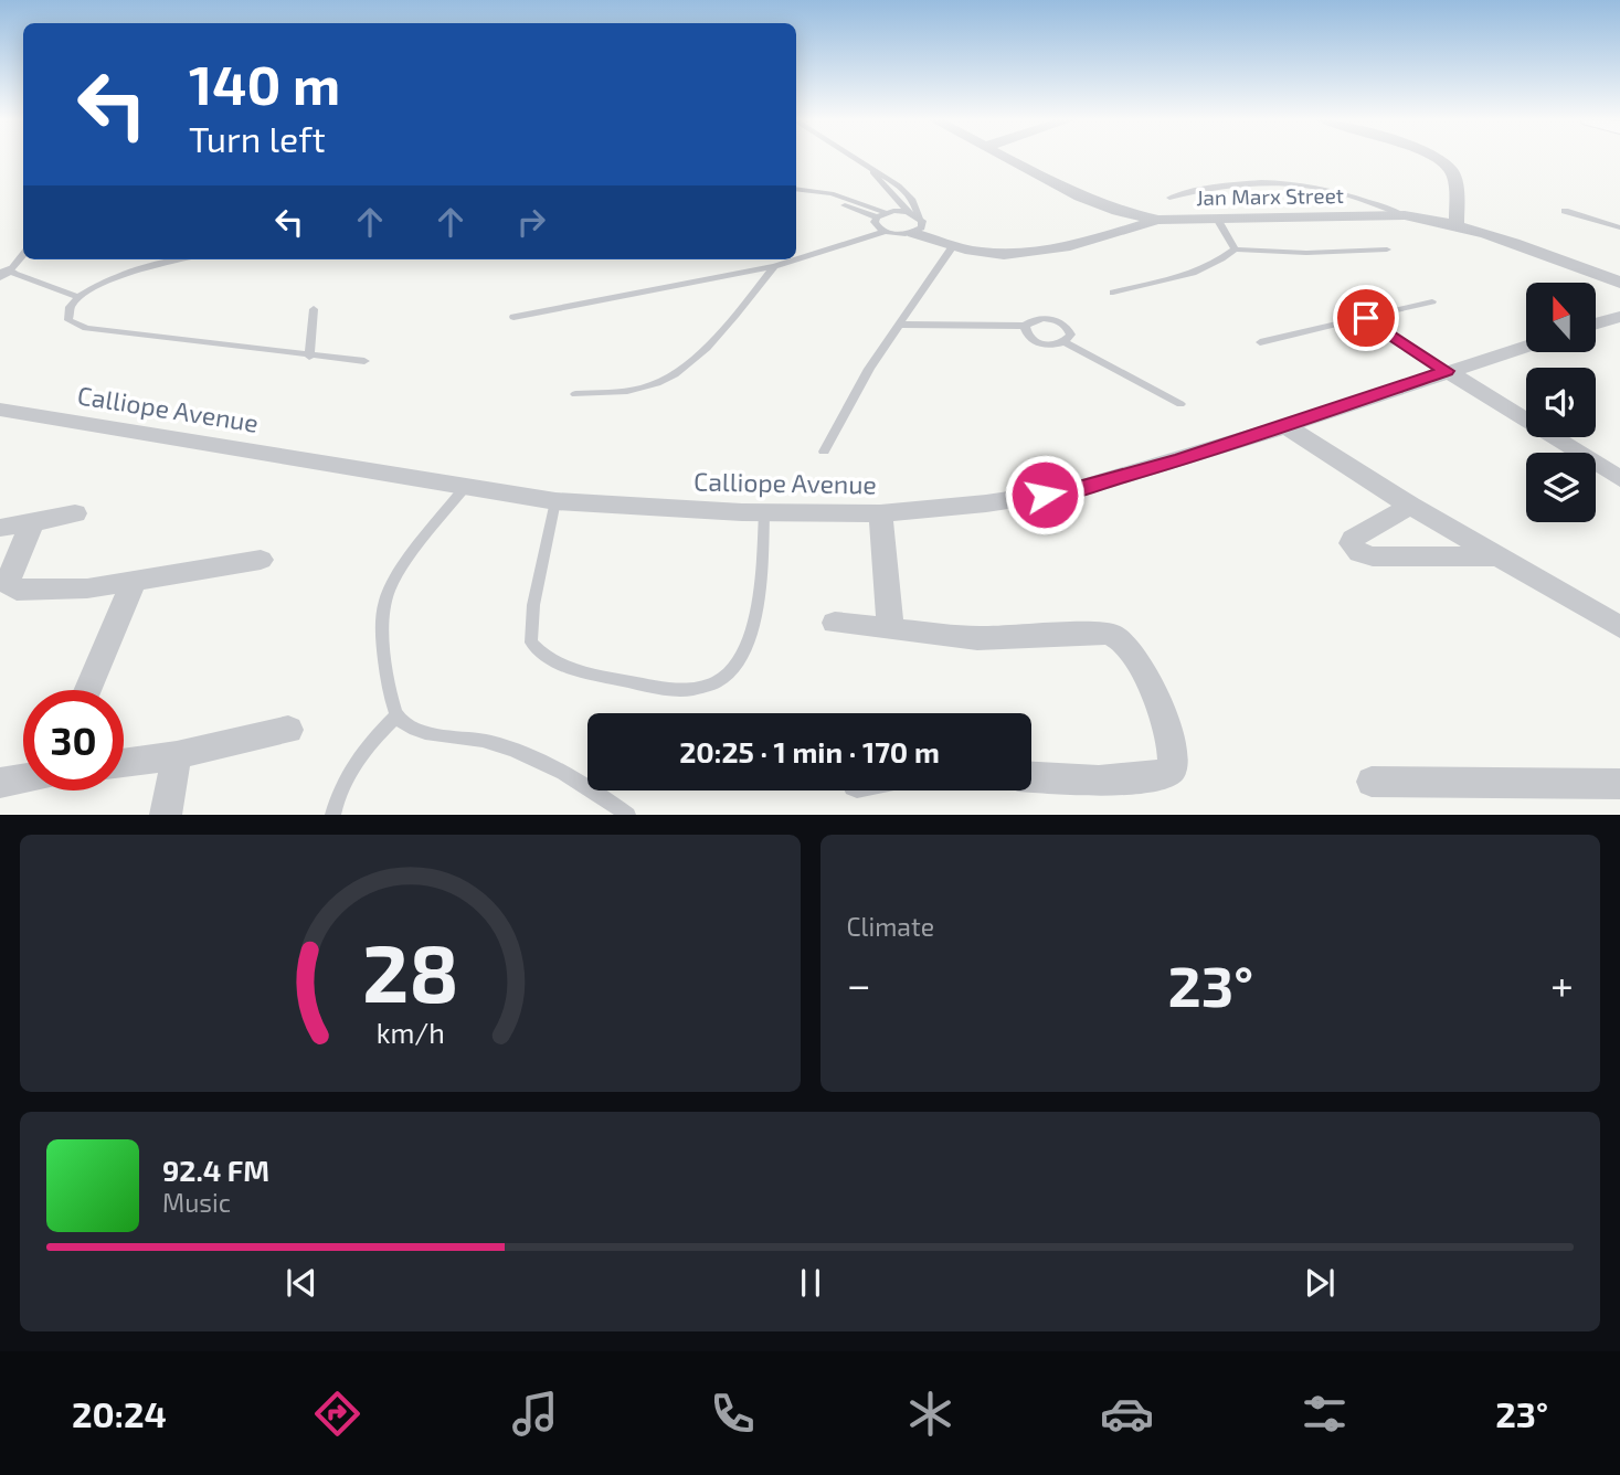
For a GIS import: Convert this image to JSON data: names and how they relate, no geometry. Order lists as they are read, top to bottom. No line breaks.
{"streets":{"street":["Jan Marx Street","Calliope Avenue"]},"north":"top","page":{"turn":["140 m","Turn left"],"limit":"30","trip":"20:25 · 1 min · 170 m","tile":"Climate","heat":["−","23°","+"],"song":["92.4 FM","Music"],"tabs":["20:24","23°"],"gauge":["28","km/h"]}}
